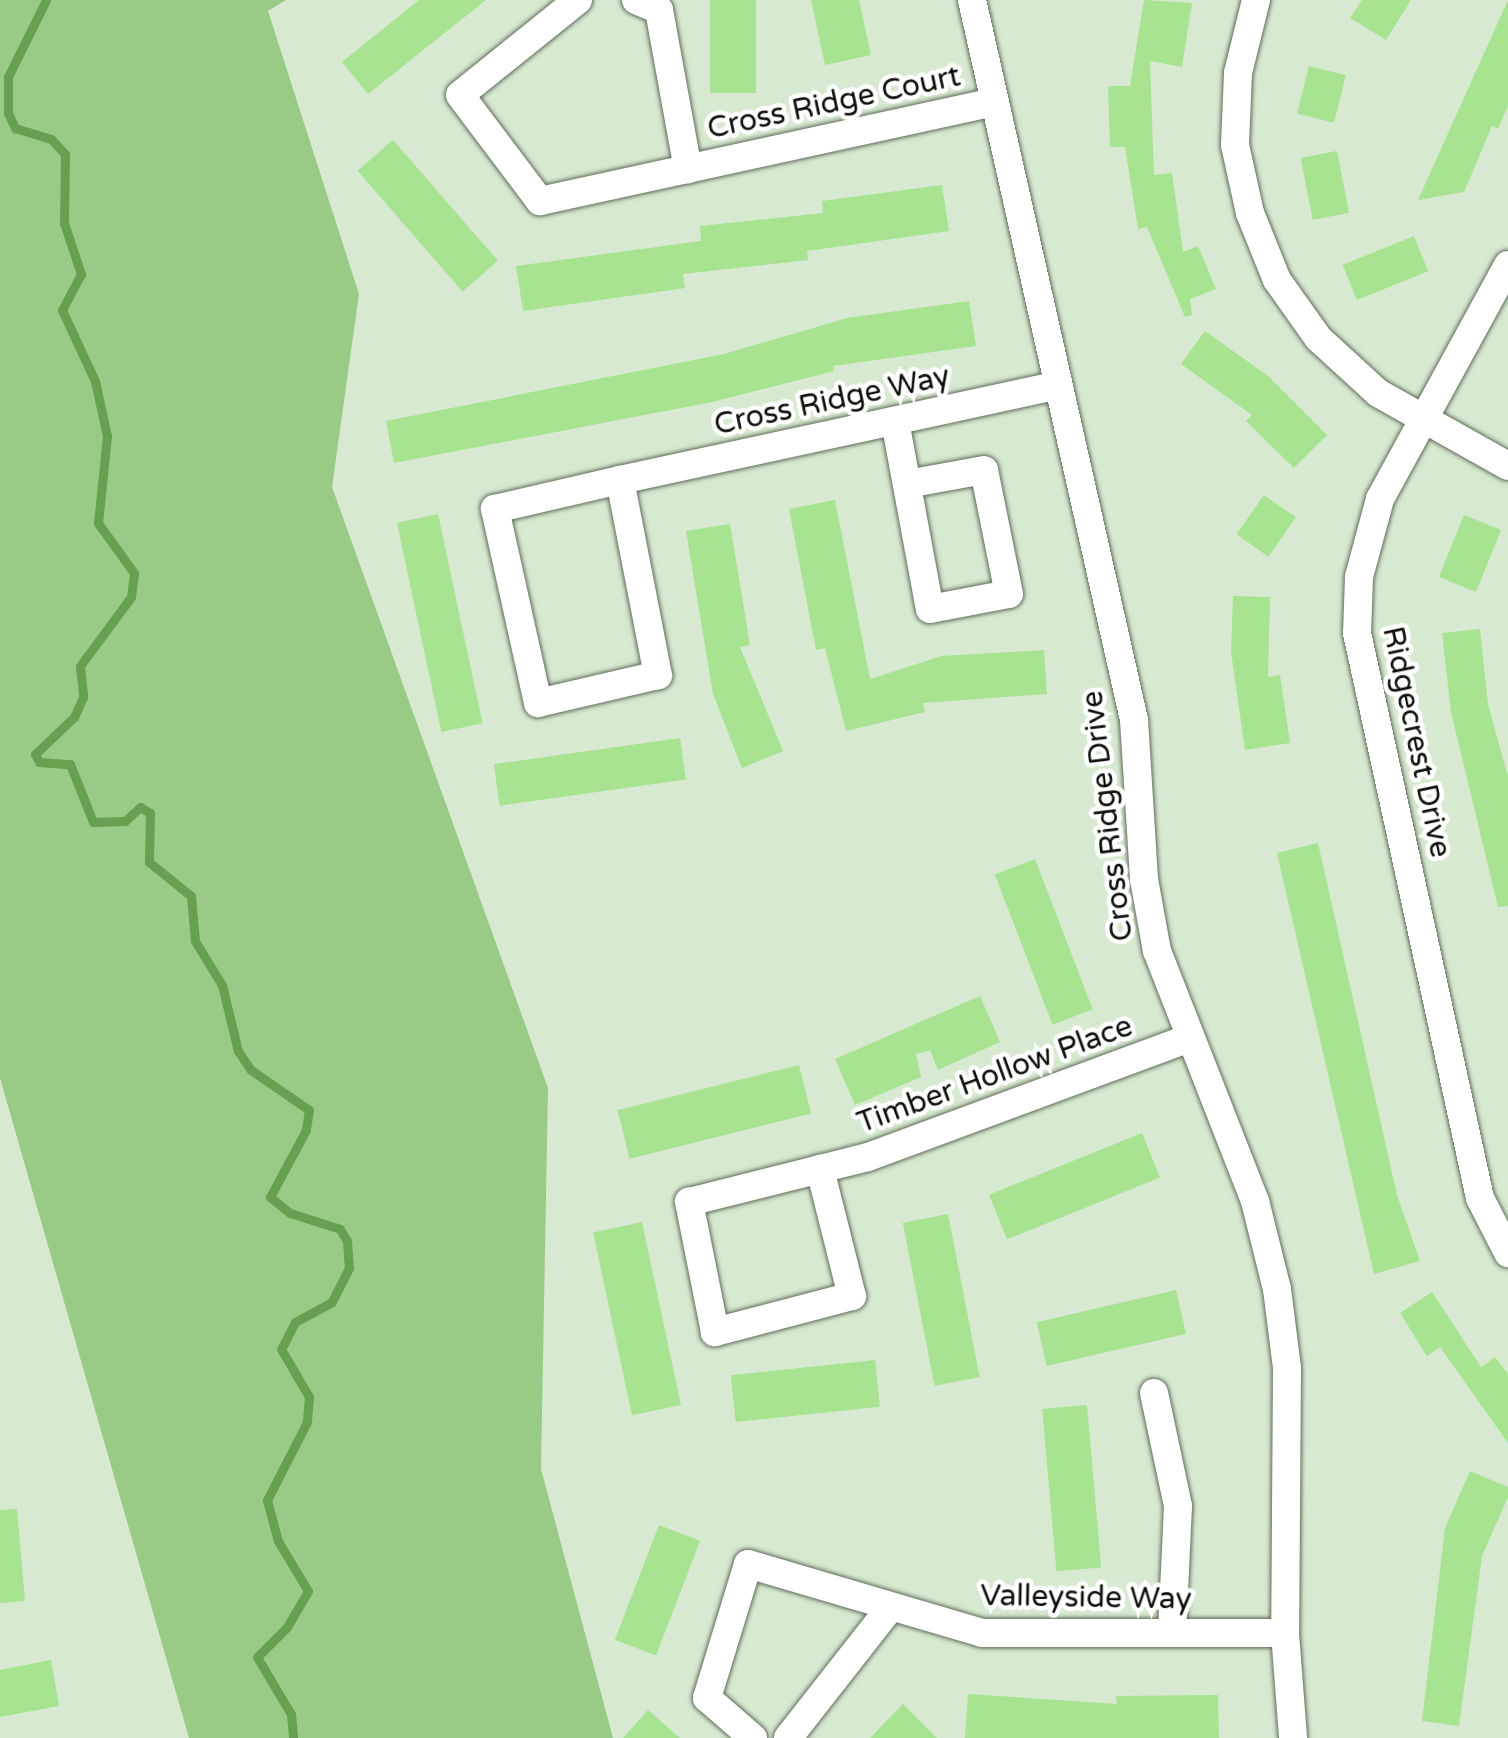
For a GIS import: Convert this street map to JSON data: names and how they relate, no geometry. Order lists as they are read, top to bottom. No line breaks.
{"streets":{"street":["Cross Ridge Court","Cross Ridge Way","Ridgecrest Drive","Cross Ridge Drive","Timber Hollow Place","Valleyside Way"]},"crossings":[["Cross Ridge Court","Cross Ridge Drive"],["Cross Ridge Way","Cross Ridge Drive"],["Cross Ridge Drive","Timber Hollow Place"],["Cross Ridge Drive","Valleyside Way"]]}
